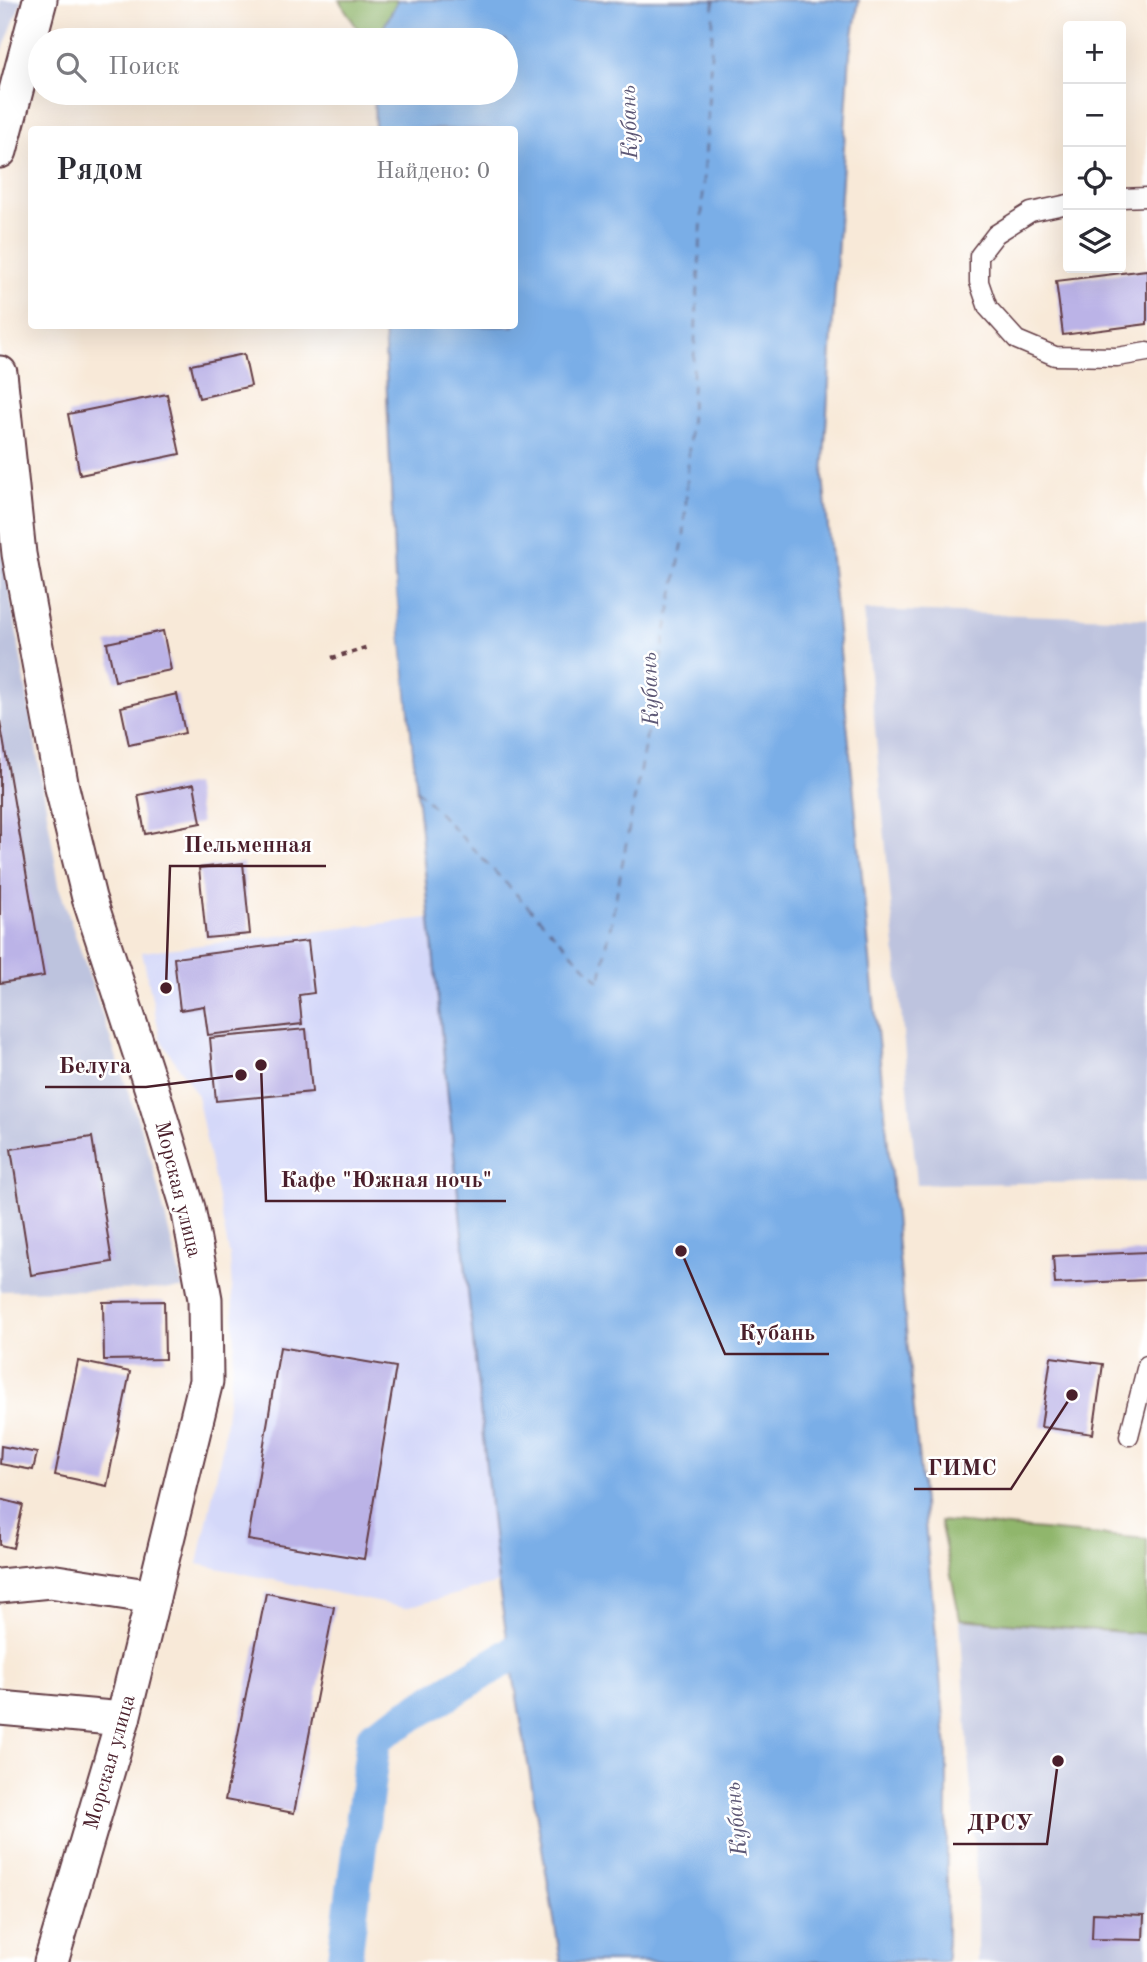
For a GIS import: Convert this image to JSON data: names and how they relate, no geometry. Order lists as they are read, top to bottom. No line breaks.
{"streets":{"street":["Морская улица"]},"water":["Кубань"],"places":["Пельменная","Кафе \"Южная ночь\"","Белуга","Кубань","ГИМС","ДРСУ"],"page":{"map_buttons":["+","−"],"search":"Поиск","heading":["Рядом","Найдено: 0"]}}
